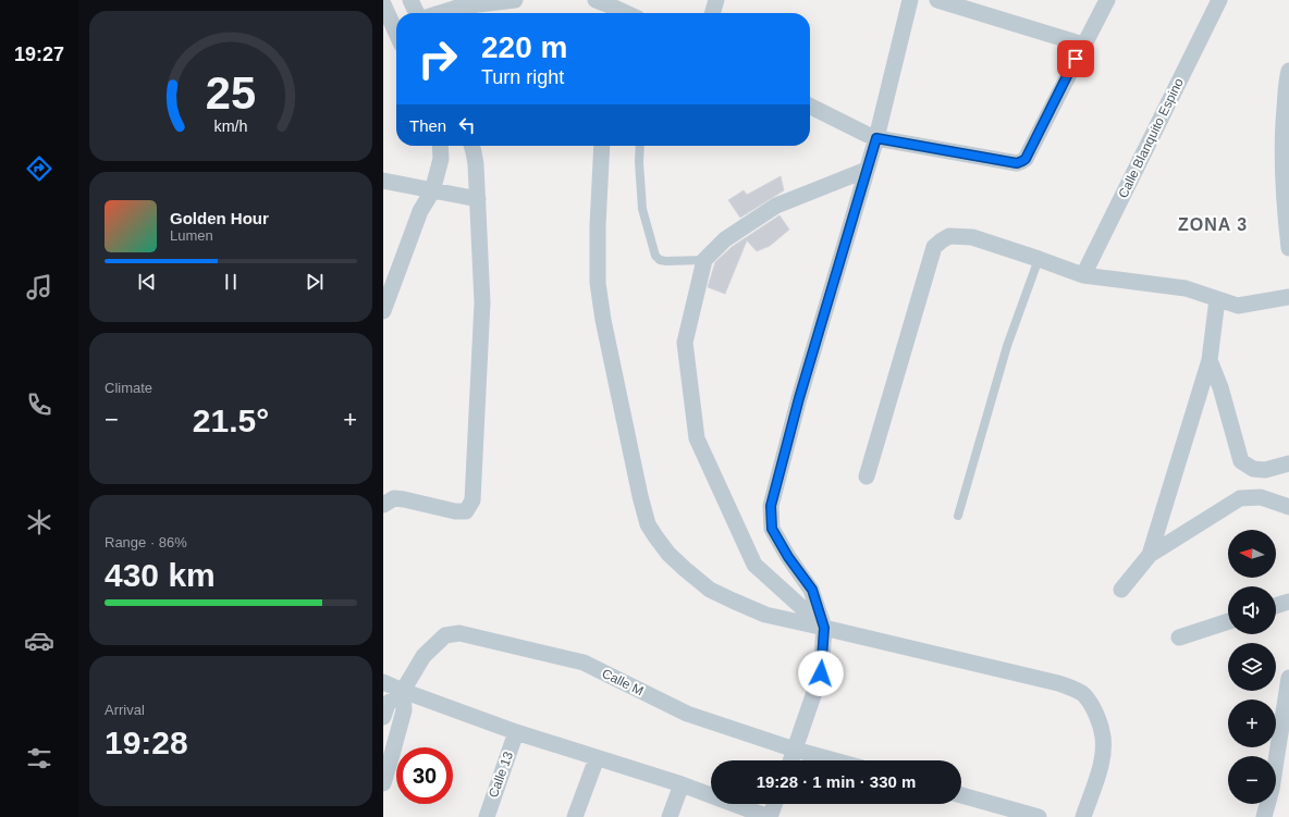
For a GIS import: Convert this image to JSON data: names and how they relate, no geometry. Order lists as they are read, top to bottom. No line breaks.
{"streets":{"street":["Calle Blanquito Espino","Calle M","Calle 13"]},"districts":["ZONA 3"],"north":"left","page":{"tabs":"19:27","turn":["220 m","Turn right"],"then":"Then","song":["Golden Hour","Lumen"],"tile":["Climate",["Range · 86%","430 km"],["Arrival","19:28"]],"heat":["−","21.5°","+"],"map_buttons":["+","−"],"limit":"30","trip":"19:28 · 1 min · 330 m","gauge":["25","km/h"]}}
